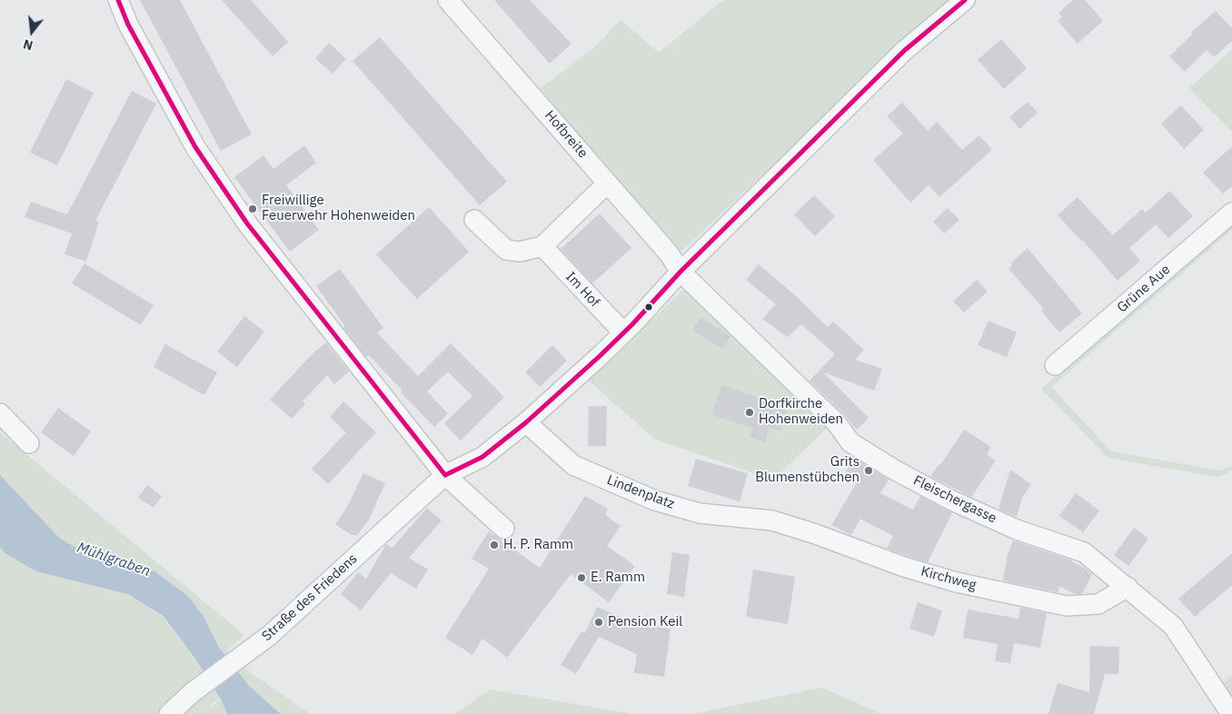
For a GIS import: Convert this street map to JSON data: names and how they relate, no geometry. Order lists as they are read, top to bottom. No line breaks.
{"streets":{"street":["Hofbreite","Grüne Aue","Im Hof","Lindenplatz","Fleischergasse","Kirchweg","Straße des Friedens"]},"crossings":[["Hofbreite","Fleischergasse"],["Hofbreite","Straße des Friedens"],["Im Hof","Straße des Friedens"],["Lindenplatz","Kirchweg"],["Lindenplatz","Straße des Friedens"],["Fleischergasse","Kirchweg"],["Fleischergasse","Straße des Friedens"]],"water":["Mühlgraben"],"places":["Freiwillige Feuerwehr Hohenweiden","Dorfkirche Hohenweiden","Grits Blumenstübchen","H. P. Ramm","E. Ramm","Pension Keil"],"north":"bottom"}
